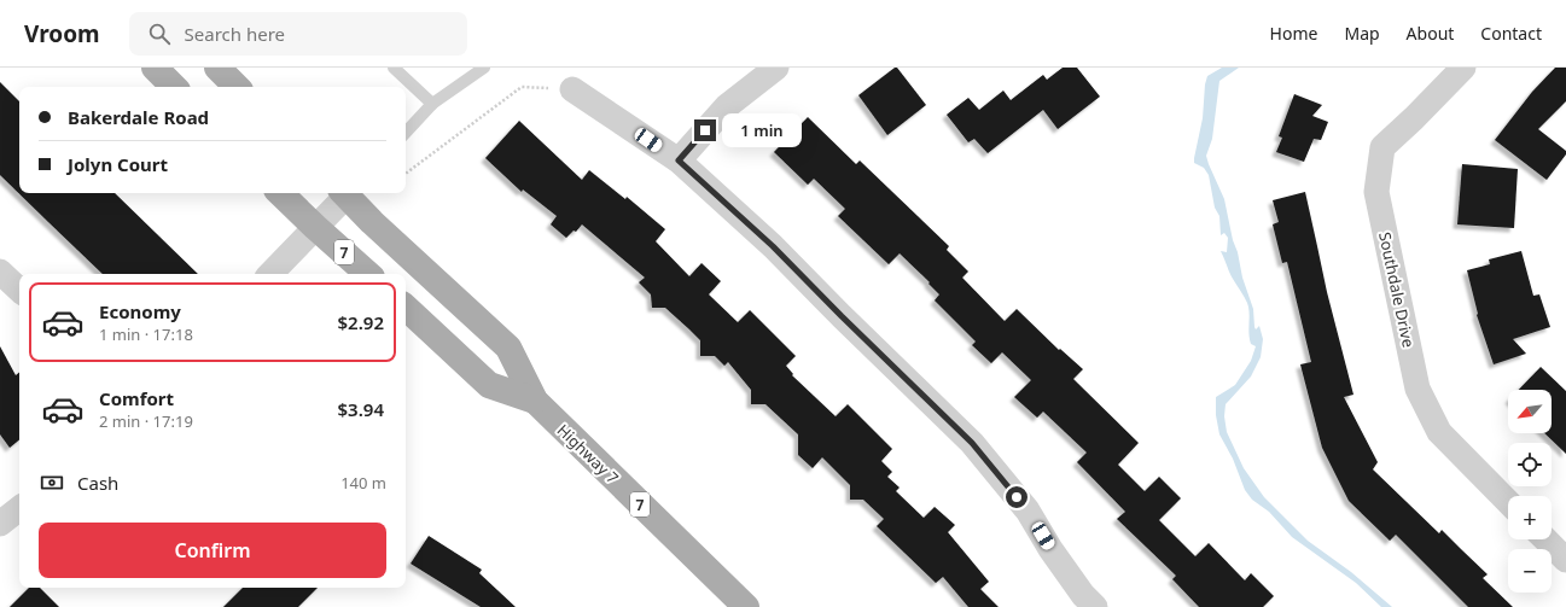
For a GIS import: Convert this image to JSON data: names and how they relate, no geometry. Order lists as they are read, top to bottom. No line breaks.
{"streets":{"main road":["7","Highway 7"],"street":["Southdale Drive"]},"north":"bottom left","page":{"header":"Vroom","search":"Search here","nav":["Home","Map","About","Contact"],"banner":["Bakerdale Road","Jolyn Court"],"bubble":"1 min","list":[{"name":"Economy","note":"1 min · 17:18","value":"$2.92"},{"name":"Comfort","note":"2 min · 17:19","value":"$3.94"}],"map_buttons":["+","−"],"pay":["Cash","140 m"],"buttons":"Confirm"}}
